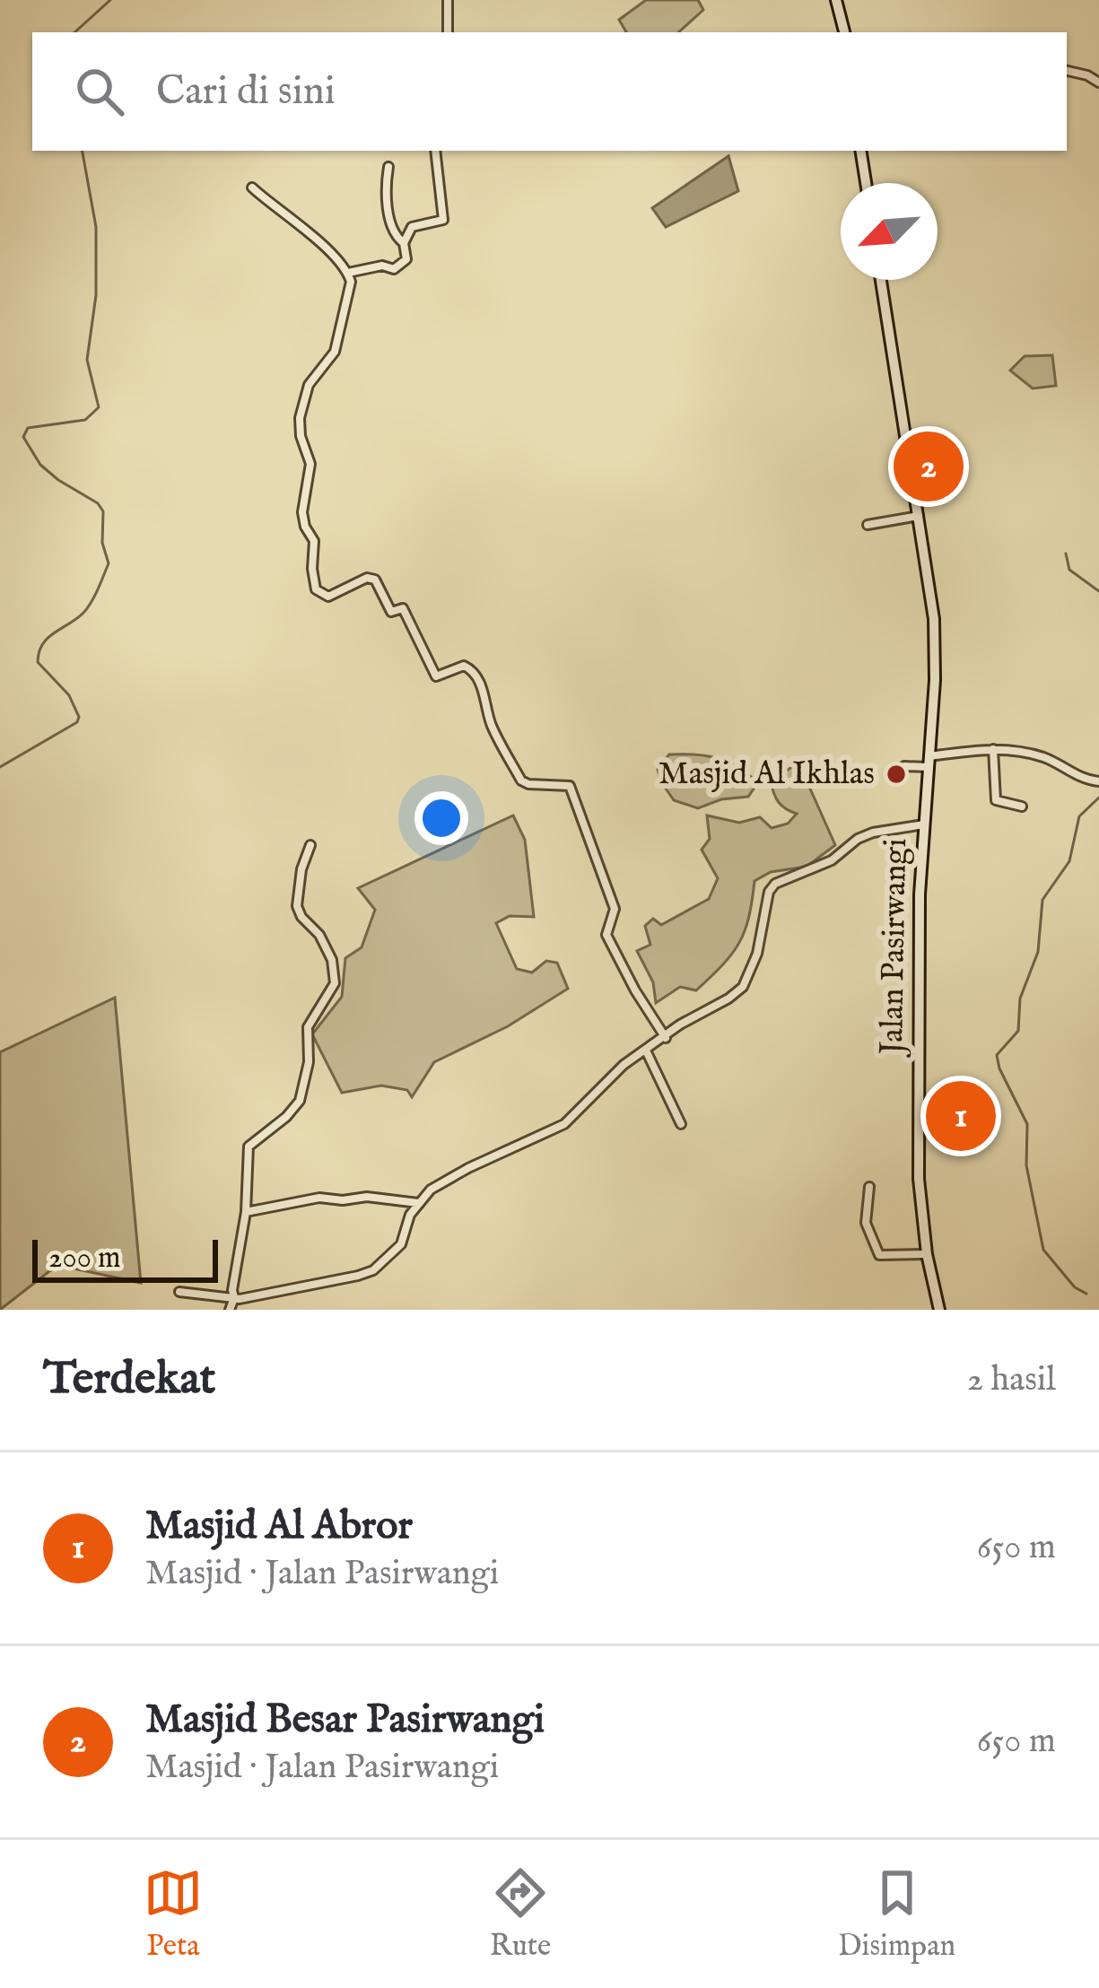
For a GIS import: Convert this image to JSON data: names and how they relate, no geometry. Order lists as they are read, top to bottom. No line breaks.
{"streets":{"street":["Jalan Pasirwangi"]},"places":["Masjid Al Ikhlas"],"scale_bar":"200 m","north":"bottom left","page":{"search":"Cari di sini","pins":["2","1"],"scale":"200 m","heading":["Terdekat","2 hasil"],"list":[{"mark":"1","name":"Masjid Al Abror","note":"Masjid · Jalan Pasirwangi","value":"650 m"},{"mark":"2","name":"Masjid Besar Pasirwangi","note":"Masjid · Jalan Pasirwangi","value":"650 m"}],"nav":["Peta","Rute","Disimpan"]}}
